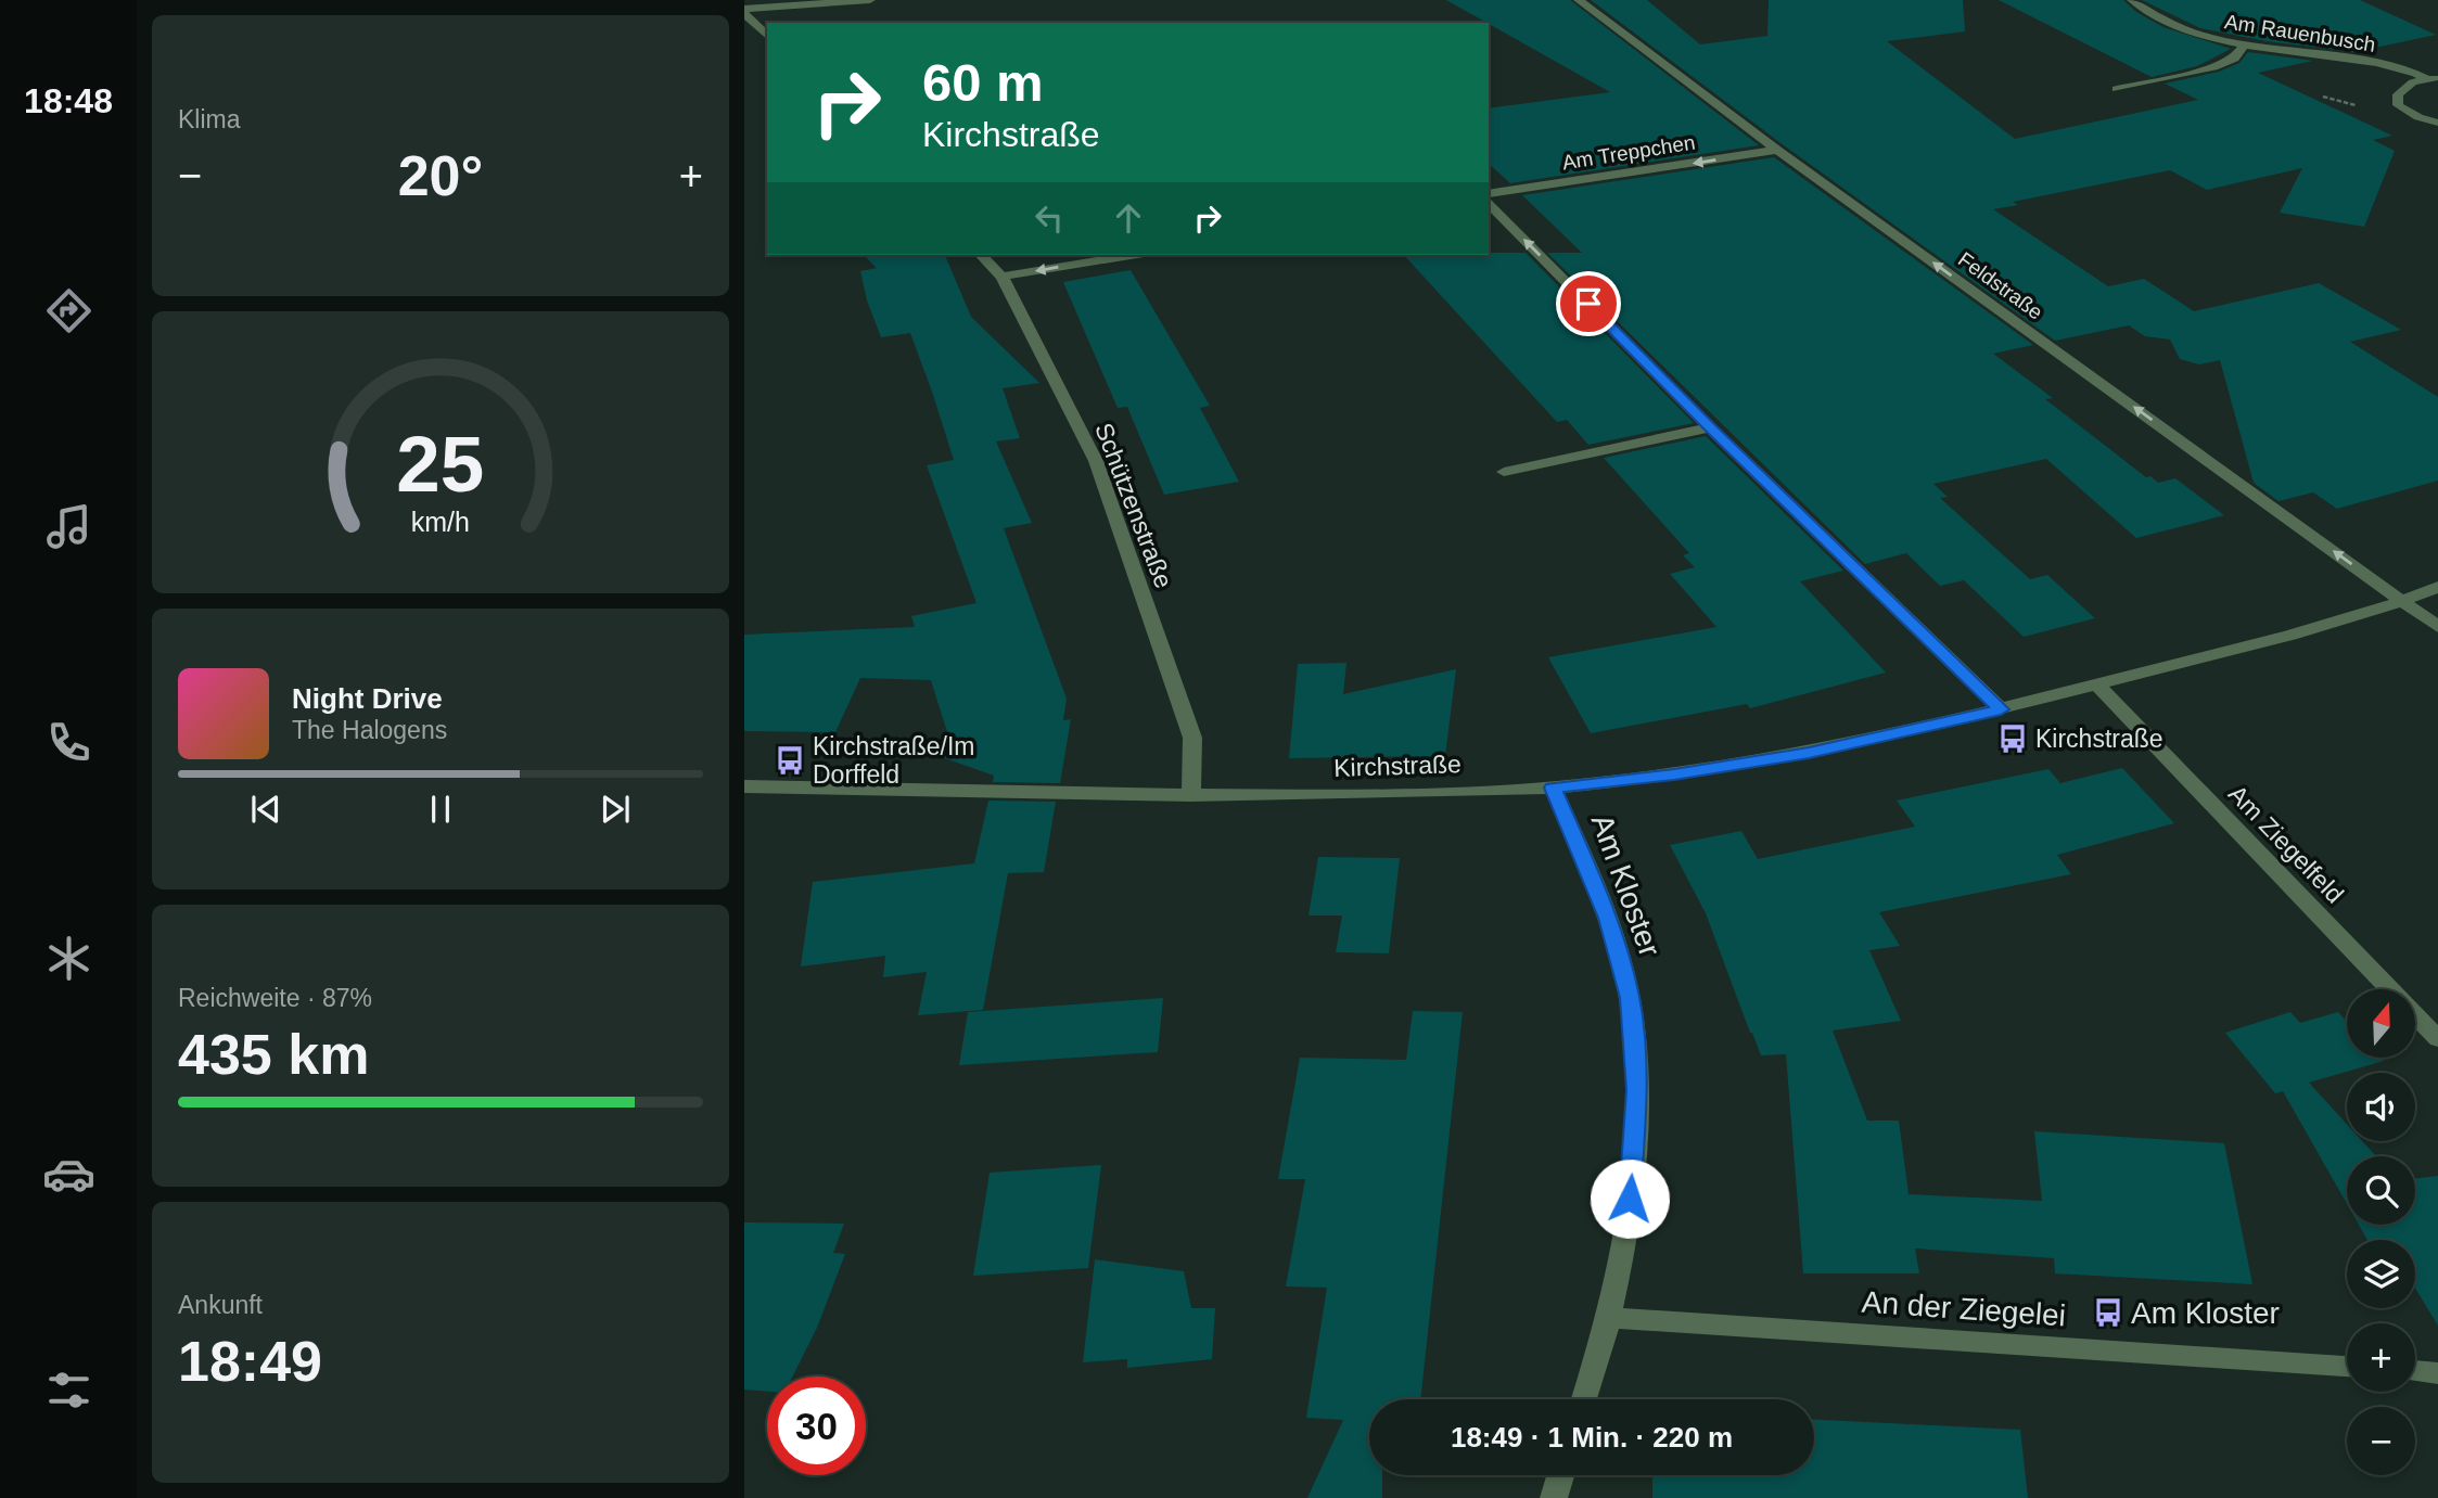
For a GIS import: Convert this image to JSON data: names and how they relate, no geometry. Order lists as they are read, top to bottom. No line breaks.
{"streets":{"street":["Am Rauenbusch","Am Treppchen","Feldstraße","Schützenstraße","Kirchstraße","Am Ziegelfeld","Am Kloster","An der Ziegelei"]},"crossings":[["Am Treppchen","Feldstraße"],["Feldstraße","Kirchstraße"],["Schützenstraße","Kirchstraße"],["Kirchstraße","Am Ziegelfeld"],["Kirchstraße","Am Kloster"],["Am Kloster","An der Ziegelei"]],"one_way":["Am Treppchen","Feldstraße"],"places":{"bus stop":["Kirchstraße","Kirchstraße/Im Dorffeld","Am Kloster"]},"north":"top","page":{"tabs":"18:48","tile":["Klima",["Reichweite · 87%","435 km"],["Ankunft","18:49"]],"turn":["60 m","Kirchstraße"],"heat":["−","20°","+"],"song":["Night Drive","The Halogens"],"map_buttons":["+","−"],"limit":"30","trip":"18:49 · 1 Min. · 220 m","gauge":["25","km/h"]}}
